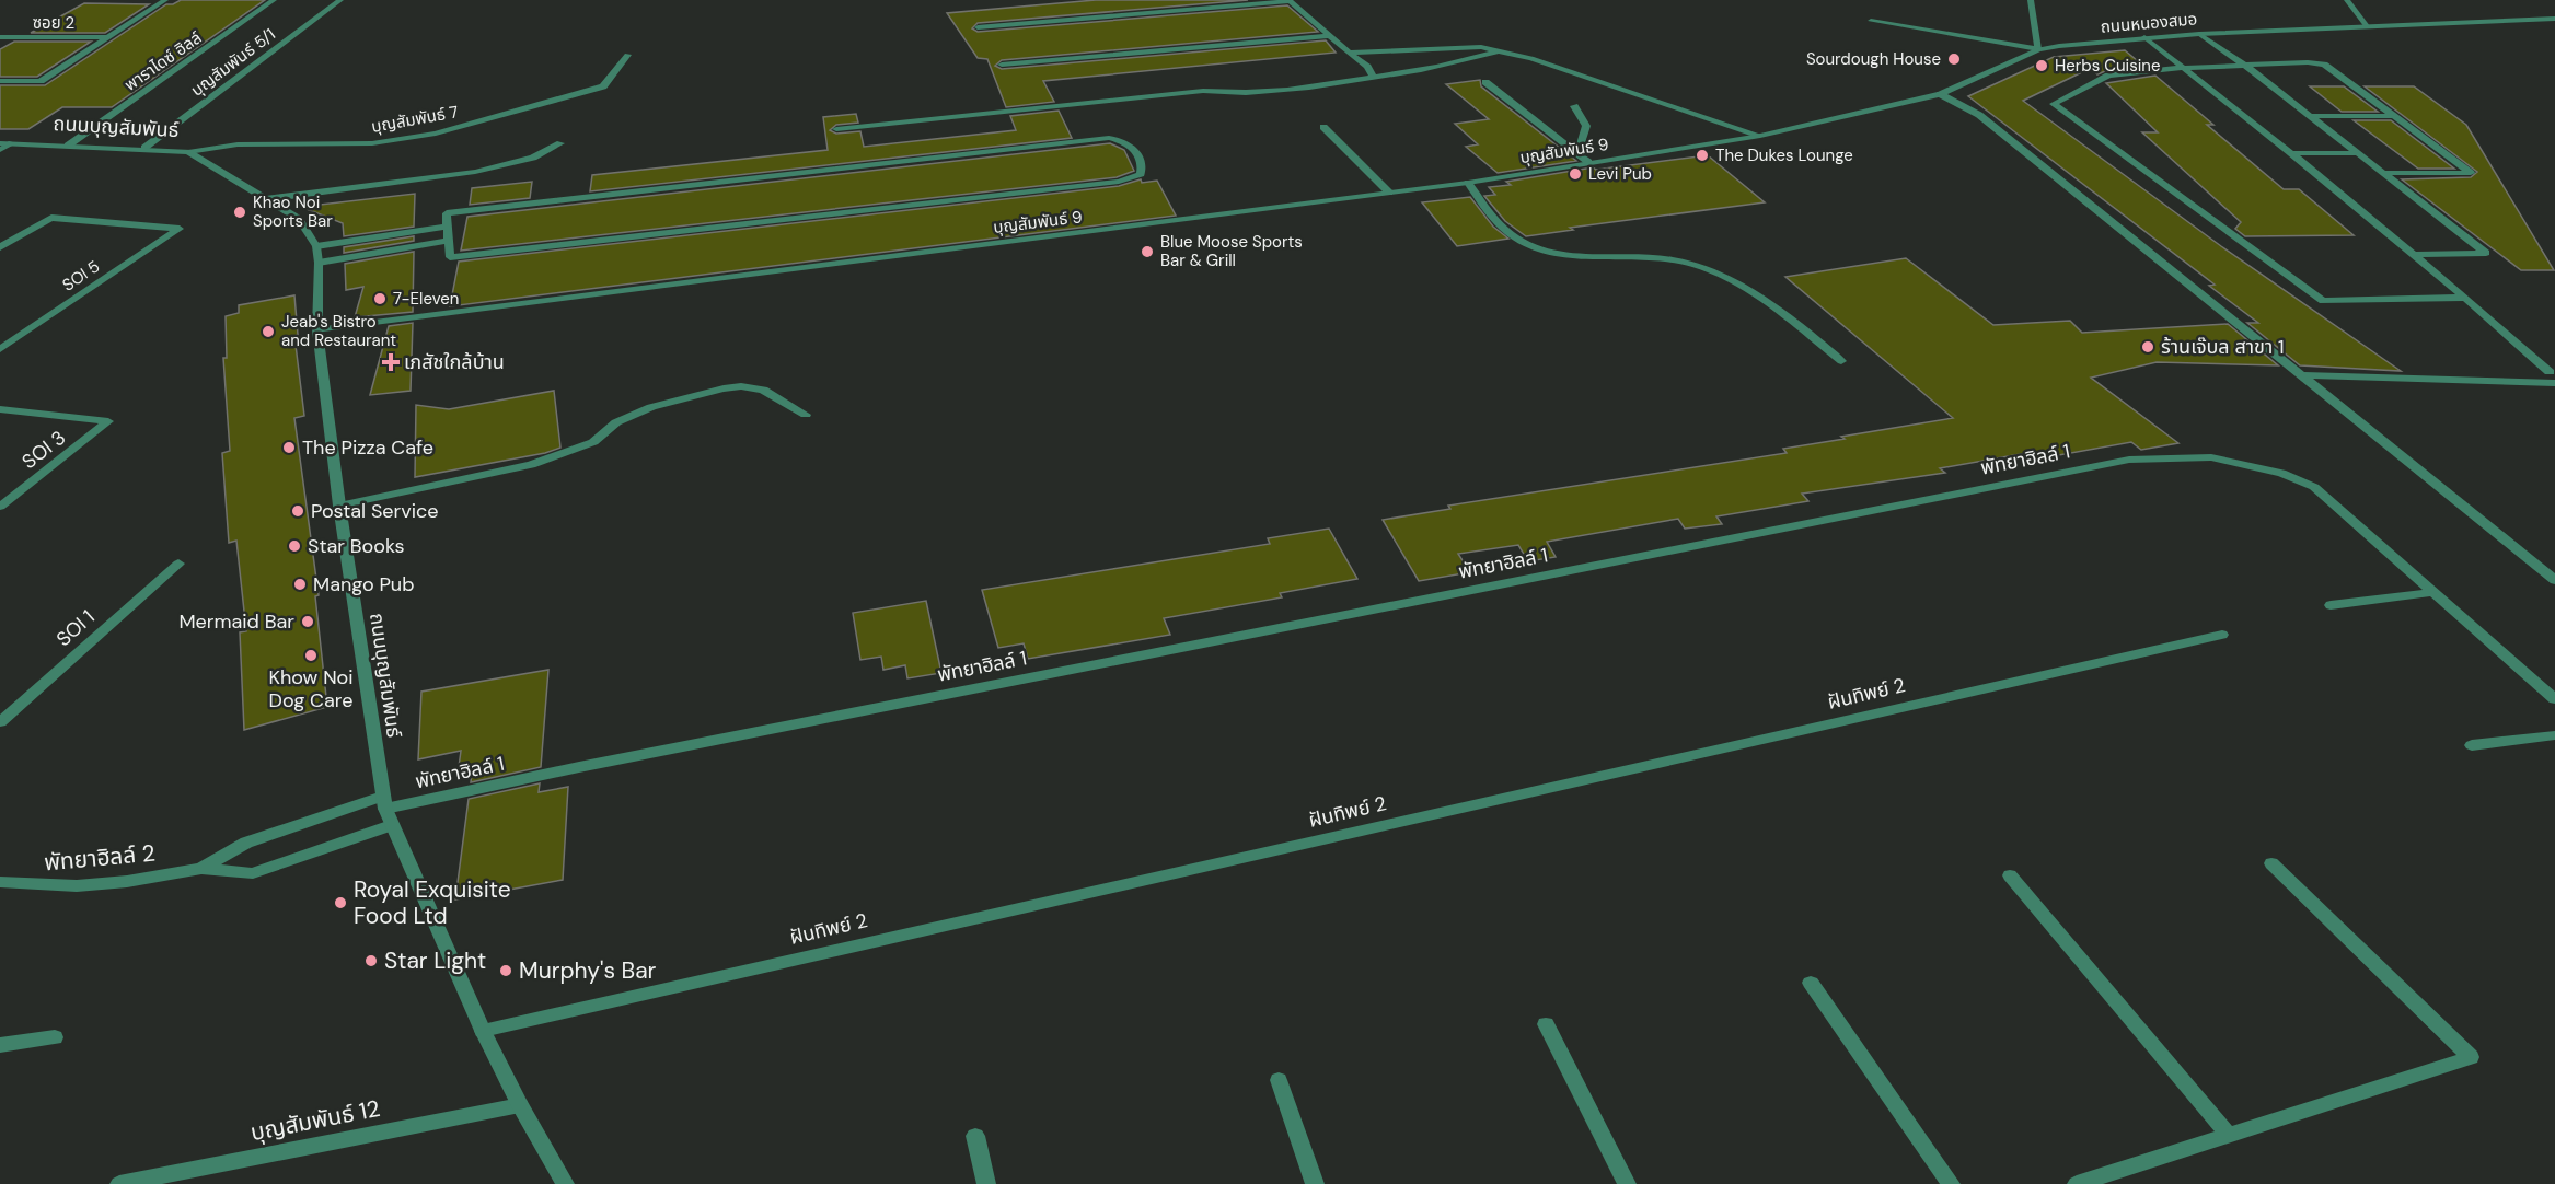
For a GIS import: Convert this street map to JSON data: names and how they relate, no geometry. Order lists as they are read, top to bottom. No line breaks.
{"streets":{"street":["ซอย 2","ถนนหนองสมอ","พาราไดซ์ ฮิลล์","บุญสัมพันธ์ 5/1","บุญสัมพันธ์ 7","ถนนบุญสัมพันธ์","บุญสัมพันธ์ 9","SOI 5","SOI 3","พัทยาฮิลล์ 1","SOI 1","ฝันทิพย์ 2","พัทยาฮิลล์ 2","บุญสัมพันธ์ 12"]},"crossings":[["ถนนหนองสมอ","บุญสัมพันธ์ 9"],["พาราไดซ์ ฮิลล์","ถนนบุญสัมพันธ์"],["บุญสัมพันธ์ 5/1","ถนนบุญสัมพันธ์"],["บุญสัมพันธ์ 7","ถนนบุญสัมพันธ์"],["ถนนบุญสัมพันธ์","บุญสัมพันธ์ 9"],["ถนนบุญสัมพันธ์","พัทยาฮิลล์ 1"],["ถนนบุญสัมพันธ์","ฝันทิพย์ 2"],["ถนนบุญสัมพันธ์","พัทยาฮิลล์ 2"],["ถนนบุญสัมพันธ์","บุญสัมพันธ์ 12"],["พัทยาฮิลล์ 1","พัทยาฮิลล์ 2"]],"places":{"other":["Sourdough House","Herbs Cuisine","The Dukes Lounge","Levi Pub","Khao Noi Sports Bar","Blue Moose Sports Bar & Grill","7-Eleven","Jeab's Bistro and Restaurant","ร้านเจ๊บล สาขา 1","The Pizza Cafe","Postal Service","Star Books","Mango Pub","Mermaid Bar","Khow Noi Dog Care","Royal Exquisite Food Ltd","Star Light","Murphy's Bar"],"health":["เภสัชใกล้บ้าน"]}}
